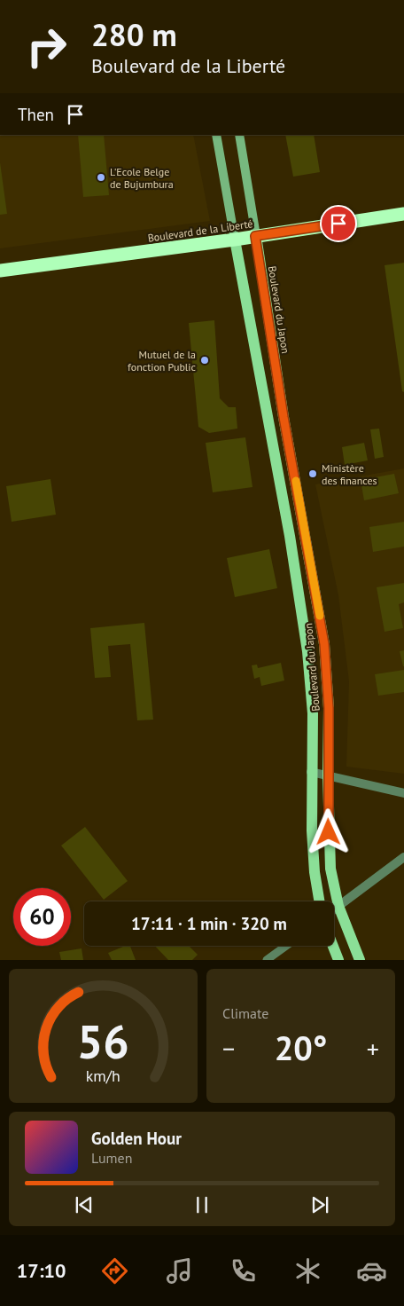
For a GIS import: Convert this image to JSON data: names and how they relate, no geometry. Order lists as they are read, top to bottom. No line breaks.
{"streets":{"highway":["Boulevard de la Liberté"],"main road":["Boulevard du Japon"]},"crossings":[["Boulevard de la Liberté","Boulevard du Japon"]],"places":["L'Ecole Belge de Bujumbura","Mutuel de la fonction Public","Ministère des finances"],"page":{"turn":["280 m","Boulevard de la Liberté"],"then":"Then","limit":"60","trip":"17:11 · 1 min · 320 m","tile":"Climate","heat":["−","20°","+"],"song":["Golden Hour","Lumen"],"tabs":"17:10","gauge":["56","km/h"]}}
